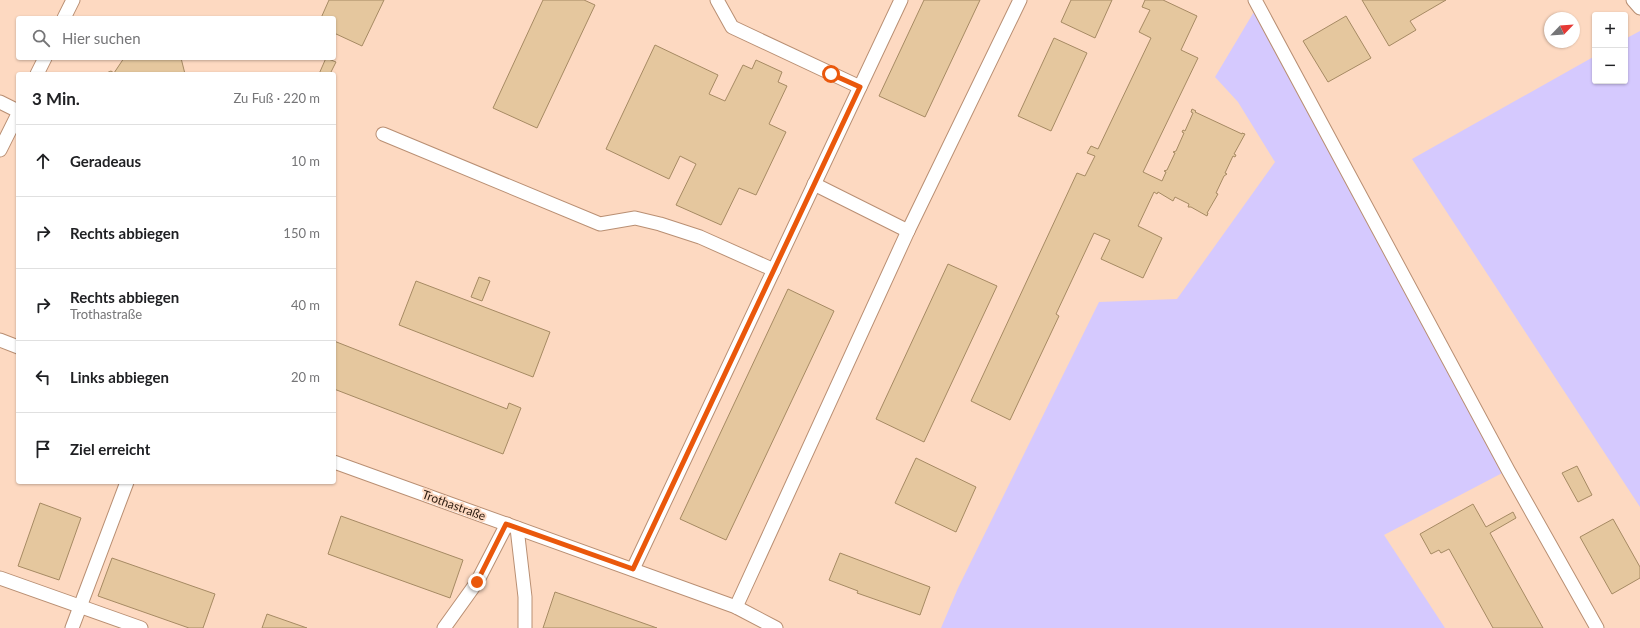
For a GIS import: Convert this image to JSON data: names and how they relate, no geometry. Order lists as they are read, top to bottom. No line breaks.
{"streets":{"lane":["Trothastraße"]},"north":"top right","page":{"map_buttons":["+","−"],"search":"Hier suchen","heading":["3 Min.","Zu Fuß · 220 m"],"list":[["Geradeaus","10 m"],["Rechts abbiegen","150 m"],["Rechts abbiegen","Trothastraße","40 m"],["Links abbiegen","20 m"],"Ziel erreicht"]}}
